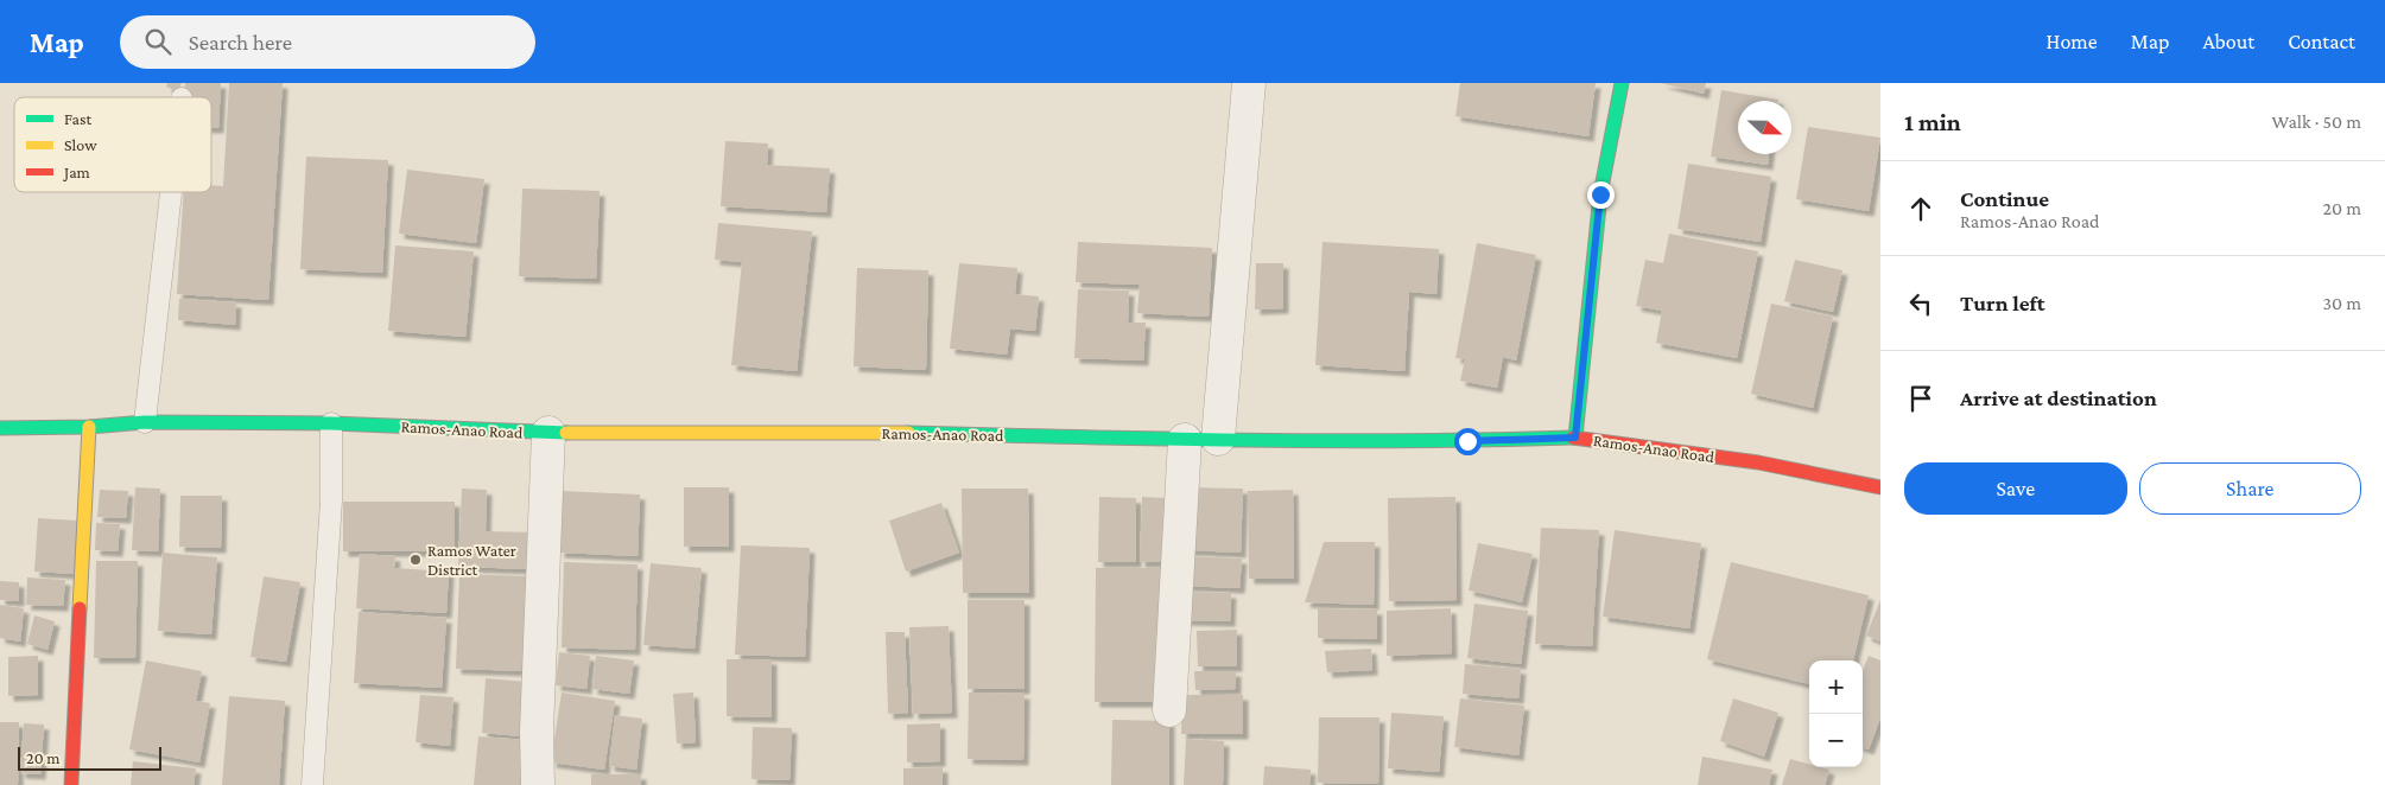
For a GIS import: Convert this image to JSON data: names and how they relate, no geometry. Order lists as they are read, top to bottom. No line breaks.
{"streets":{"main road":["Ramos-Anao Road"]},"places":["Ramos Water District"],"legend":["Fast","Slow","Jam"],"scale_bar":"20 m","north":"right","page":{"header":"Map","search":"Search here","nav":["Home","Map","About","Contact"],"heading":["1 min","Walk · 50 m"],"list":[["Continue","Ramos-Anao Road","20 m"],["Turn left","30 m"],"Arrive at destination"],"buttons":["Save","Share"],"map_buttons":["+","−"],"scale":"20 m"}}
